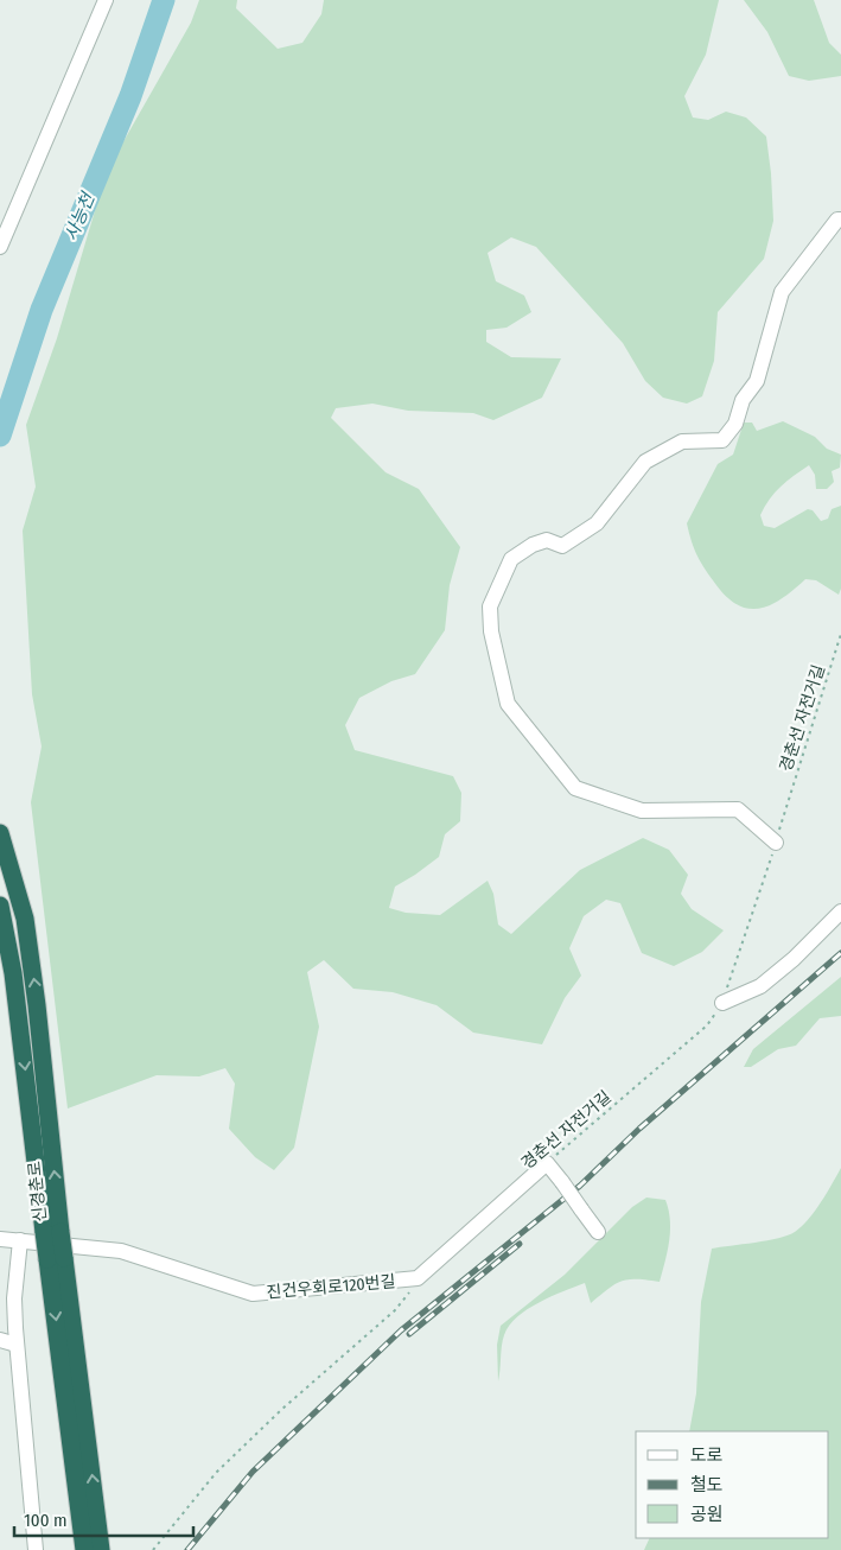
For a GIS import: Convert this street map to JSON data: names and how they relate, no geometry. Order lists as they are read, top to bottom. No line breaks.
{"streets":{"highway":["신경춘로"],"street":["진건우회로120번길"],"path":["경춘선 자전거길"]},"crossings":[["경춘선 자전거길","진건우회로120번길"]],"water":["사능천"],"legend":["도로","철도","공원"],"scale_bar":"100 m"}
